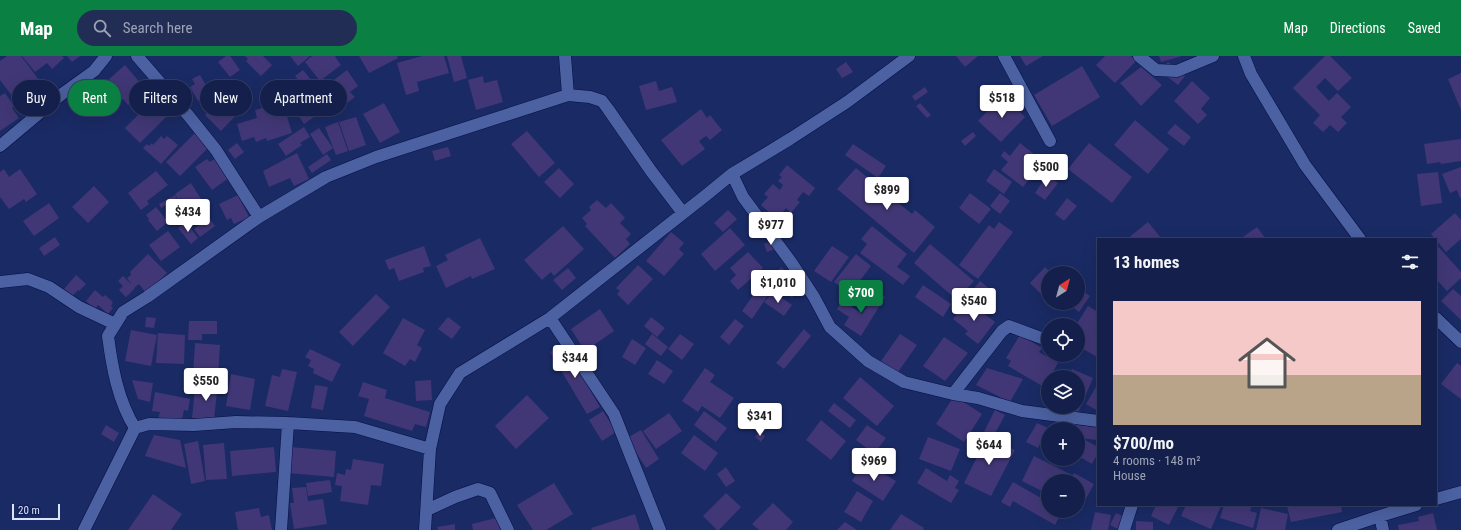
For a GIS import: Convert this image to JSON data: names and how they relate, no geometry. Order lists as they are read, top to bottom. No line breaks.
{"scale_bar":"20 m","north":"top right","page":{"header":"Map","search":"Search here","nav":["Map","Directions","Saved"],"chip":["Buy","Rent","Filters","New","Apartment"],"price":["$518","$500","$899","$434","$977","$1,010","$700","$540","$344","$550","$341","$644","$969"],"heading":"13 homes","map_buttons":["+","−"],"list":[{"name":"$700/mo","note":"4 rooms · 148 m² · House"}],"scale":"20 m"}}
